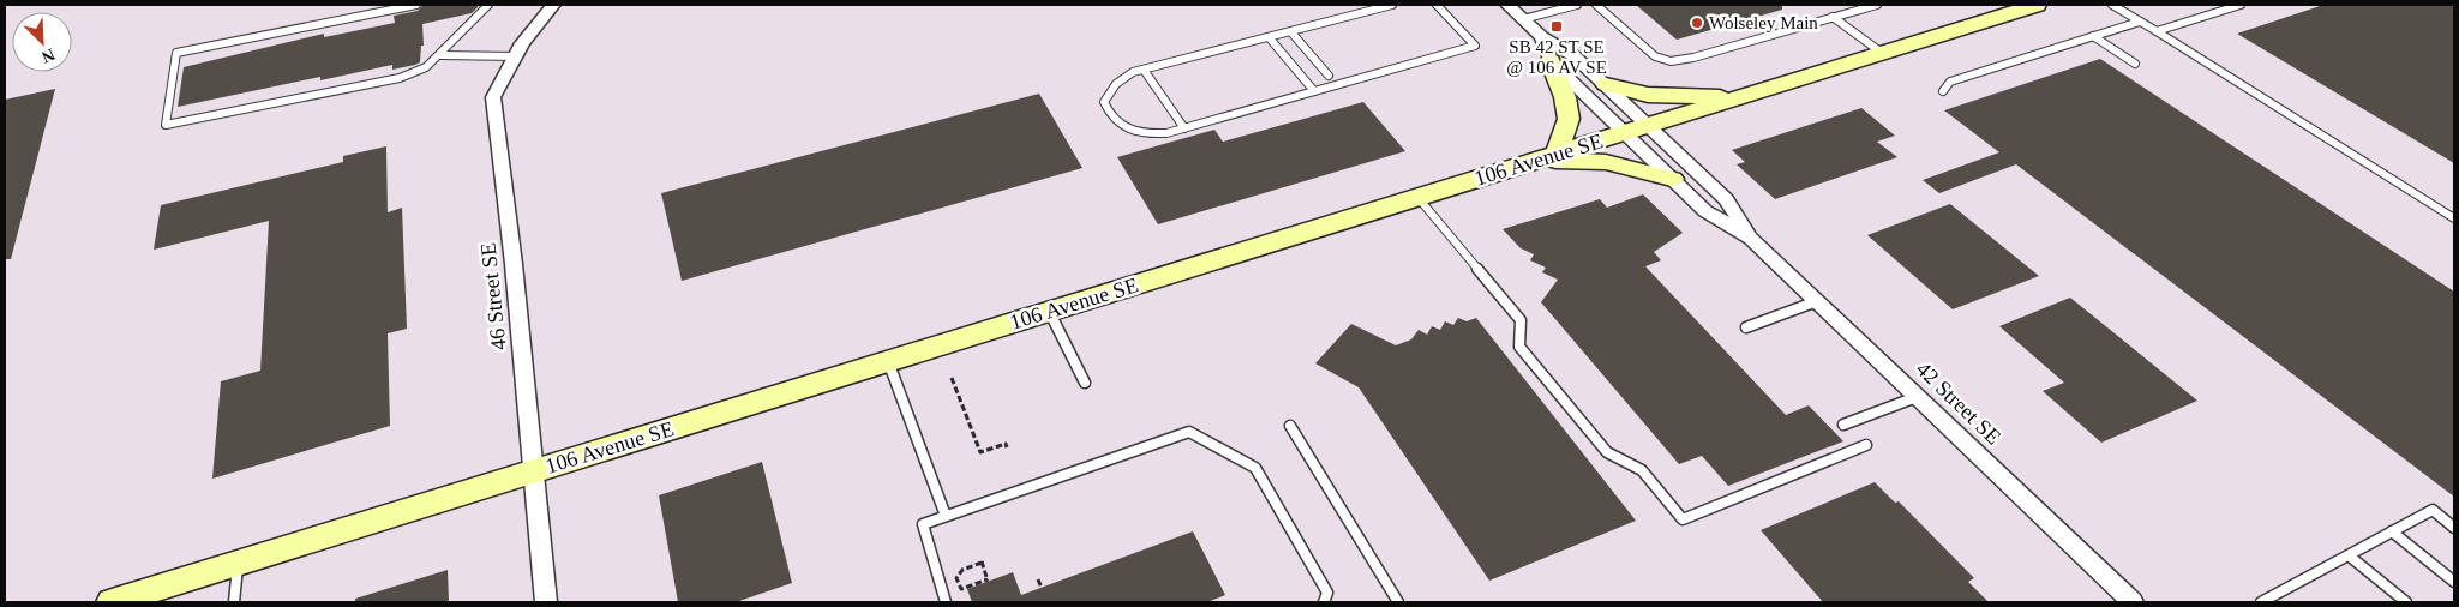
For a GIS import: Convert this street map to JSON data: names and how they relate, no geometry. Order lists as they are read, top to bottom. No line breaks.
{"streets":{"street":["106 Avenue SE","46 Street SE","42 Street SE"]},"crossings":[["106 Avenue SE","46 Street SE"],["106 Avenue SE","42 Street SE"]],"places":{"other":["Wolseley Main"],"transit":["SB 42 ST SE @ 106 AV SE"]},"north":"bottom right"}
